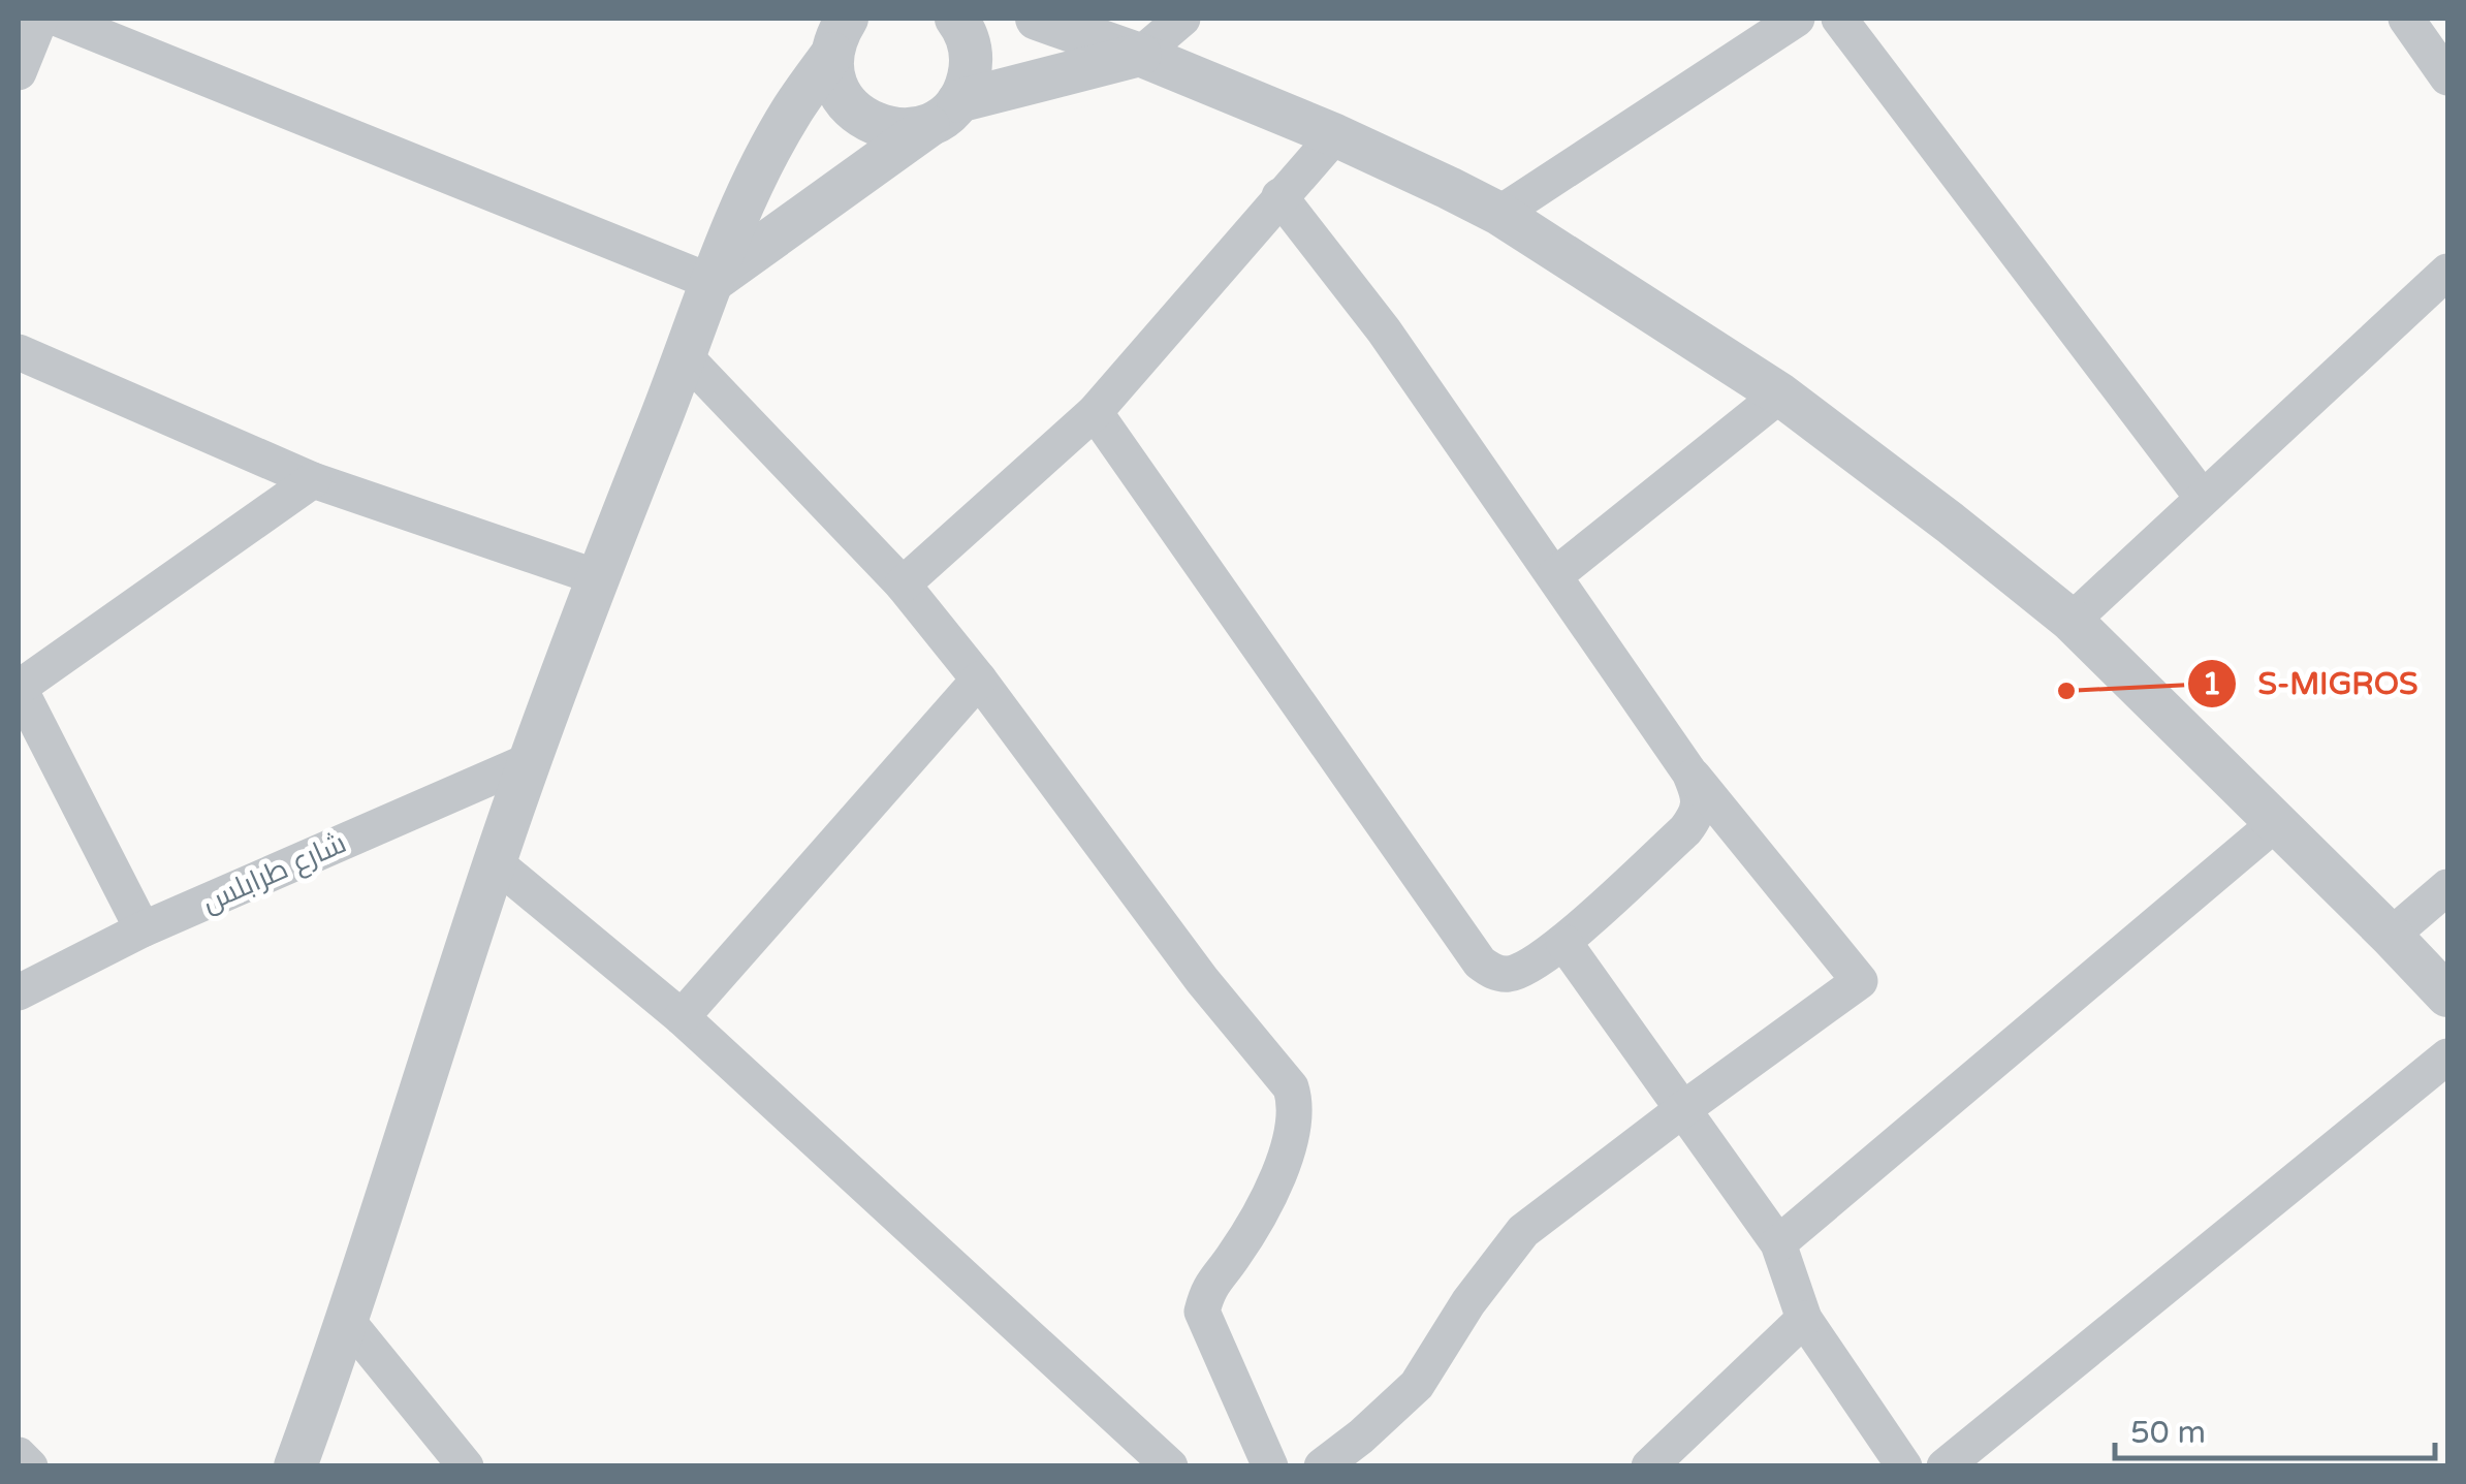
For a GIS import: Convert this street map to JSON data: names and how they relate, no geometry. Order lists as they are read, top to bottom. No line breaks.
{"streets":{"street":["شارع طرابلس"]},"places":["S-MIGROS"],"scale_bar":"50 m"}
